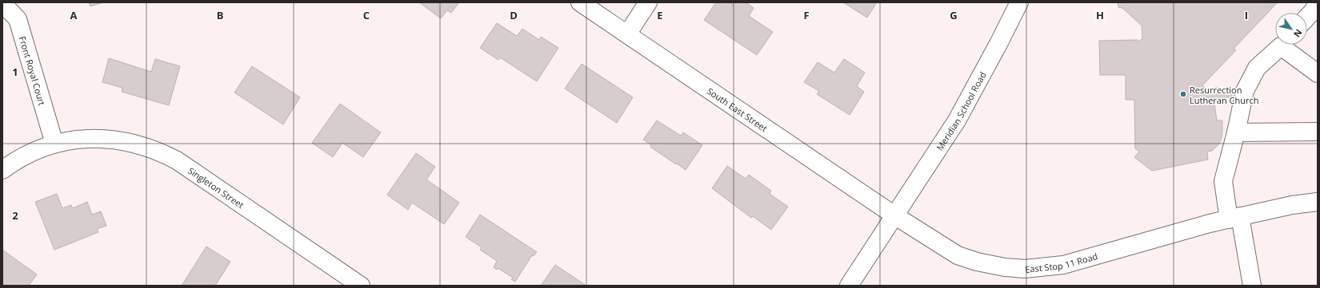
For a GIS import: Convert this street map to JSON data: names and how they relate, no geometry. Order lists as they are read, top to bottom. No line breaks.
{"streets":{"street":["Front Royal Court","South East Street","Meridian School Road","Singleton Street","East Stop 11 Road"]},"crossings":[["Front Royal Court","Singleton Street"],["South East Street","Meridian School Road"],["South East Street","East Stop 11 Road"],["Meridian School Road","East Stop 11 Road"]],"places":["Resurrection Lutheran Church"],"north":"bottom right","grid":{"columns":["A","B","C","D","E","F","G","H","I"],"rows":["1","2"]}}
